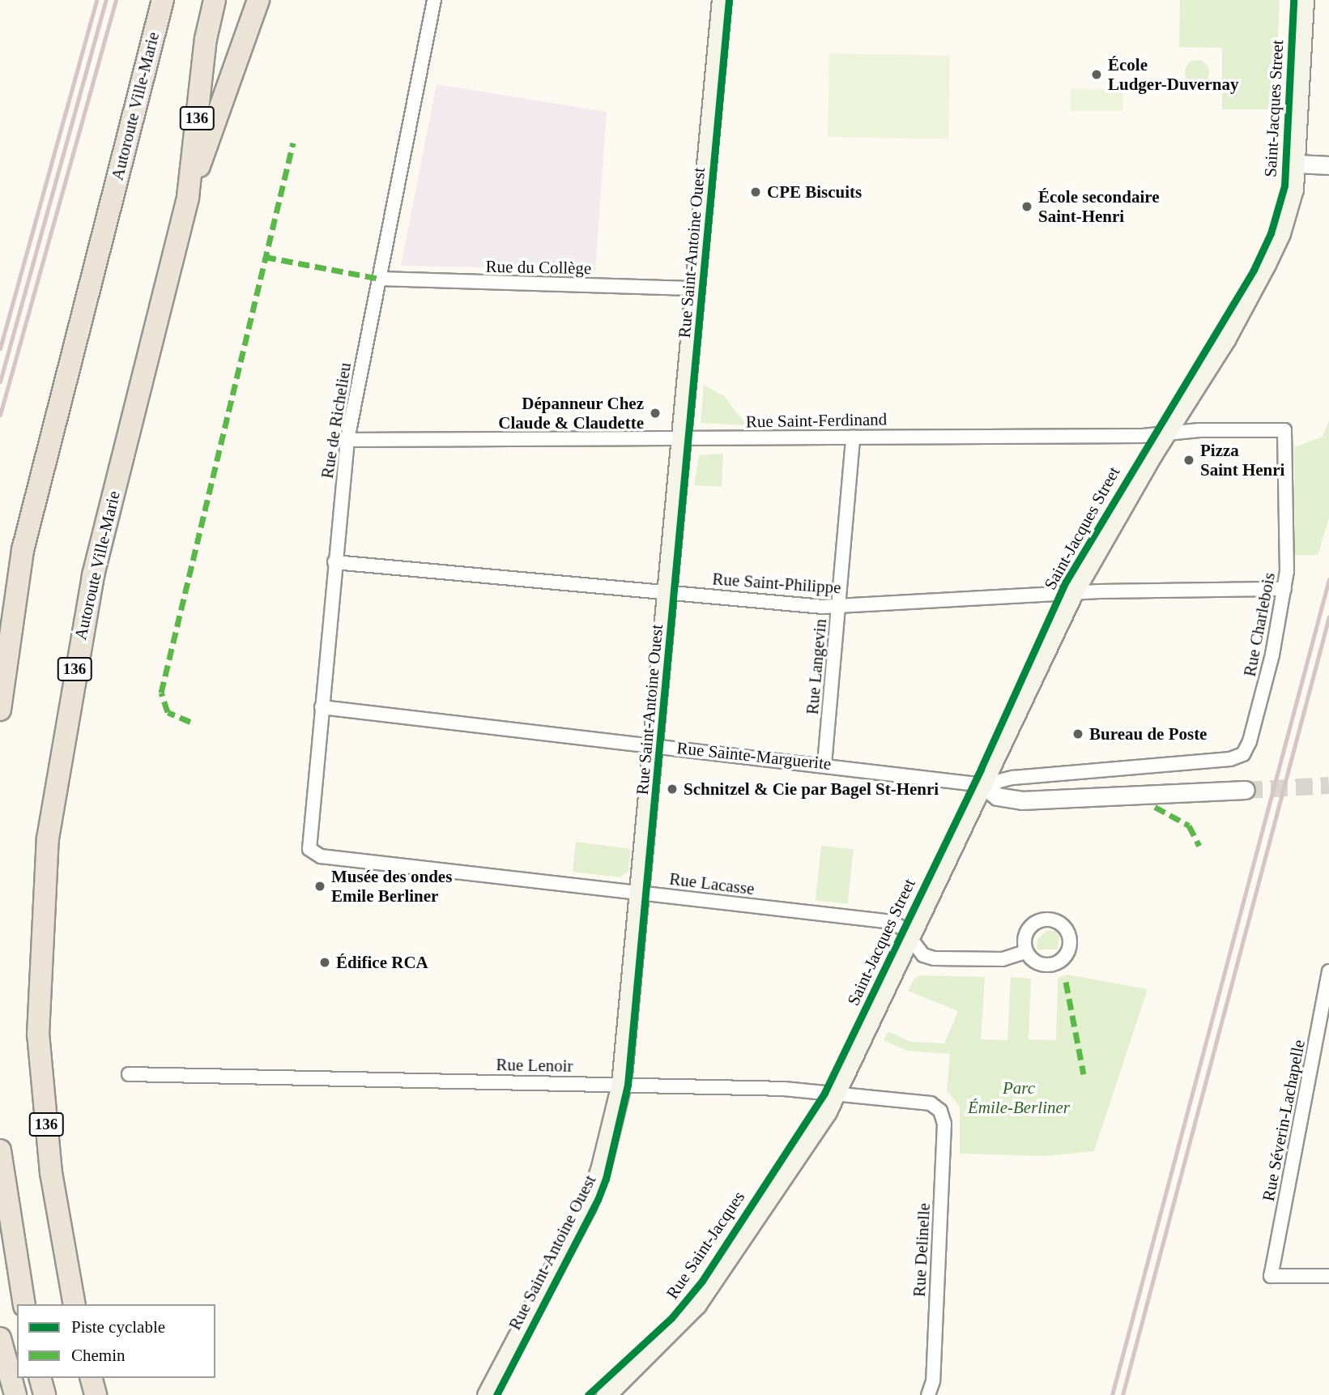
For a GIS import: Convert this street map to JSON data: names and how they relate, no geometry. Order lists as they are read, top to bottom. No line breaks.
{"streets":{"highway":["Autoroute Ville-Marie","136"],"main road":["Saint-Jacques Street","Rue Saint-Antoine Ouest"],"street":["Rue du Collège","Rue de Richelieu","Rue Saint-Ferdinand","Rue Saint-Philippe","Rue Charlebois","Rue Langevin","Rue Sainte-Marguerite","Rue Lacasse","Rue Lenoir","Rue Séverin-Lachapelle","Rue Delinelle"],"cycle path":["Rue Saint-Jacques"]},"crossings":[["Saint-Jacques Street","Rue Saint-Ferdinand"],["Saint-Jacques Street","Rue Saint-Philippe"],["Saint-Jacques Street","Rue Sainte-Marguerite"],["Saint-Jacques Street","Rue Lacasse"],["Saint-Jacques Street","Rue Lenoir"],["Rue Saint-Antoine Ouest","Rue du Collège"],["Rue Saint-Antoine Ouest","Rue Saint-Ferdinand"],["Rue Saint-Antoine Ouest","Rue Saint-Philippe"],["Rue Saint-Antoine Ouest","Rue Sainte-Marguerite"],["Rue Saint-Antoine Ouest","Rue Lacasse"],["Rue Saint-Antoine Ouest","Rue Lenoir"],["Rue du Collège","Rue de Richelieu"],["Rue de Richelieu","Rue Saint-Ferdinand"],["Rue de Richelieu","Rue Saint-Philippe"],["Rue de Richelieu","Rue Sainte-Marguerite"],["Rue de Richelieu","Rue Lacasse"],["Rue Saint-Ferdinand","Rue Charlebois"],["Rue Saint-Ferdinand","Rue Langevin"],["Rue Saint-Philippe","Rue Charlebois"],["Rue Saint-Philippe","Rue Langevin"],["Rue Charlebois","Rue Sainte-Marguerite"],["Rue Langevin","Rue Sainte-Marguerite"],["Rue Lenoir","Rue Delinelle"]],"parks":["Parc Émile-Berliner"],"places":["École Ludger-Duvernay","CPE Biscuits","École secondaire Saint-Henri","Dépanneur Chez Claude & Claudette","Pizza Saint Henri","Bureau de Poste","Schnitzel & Cie par Bagel St-Henri","Musée des ondes Emile Berliner","Édifice RCA"],"legend":["Piste cyclable","Chemin"]}
